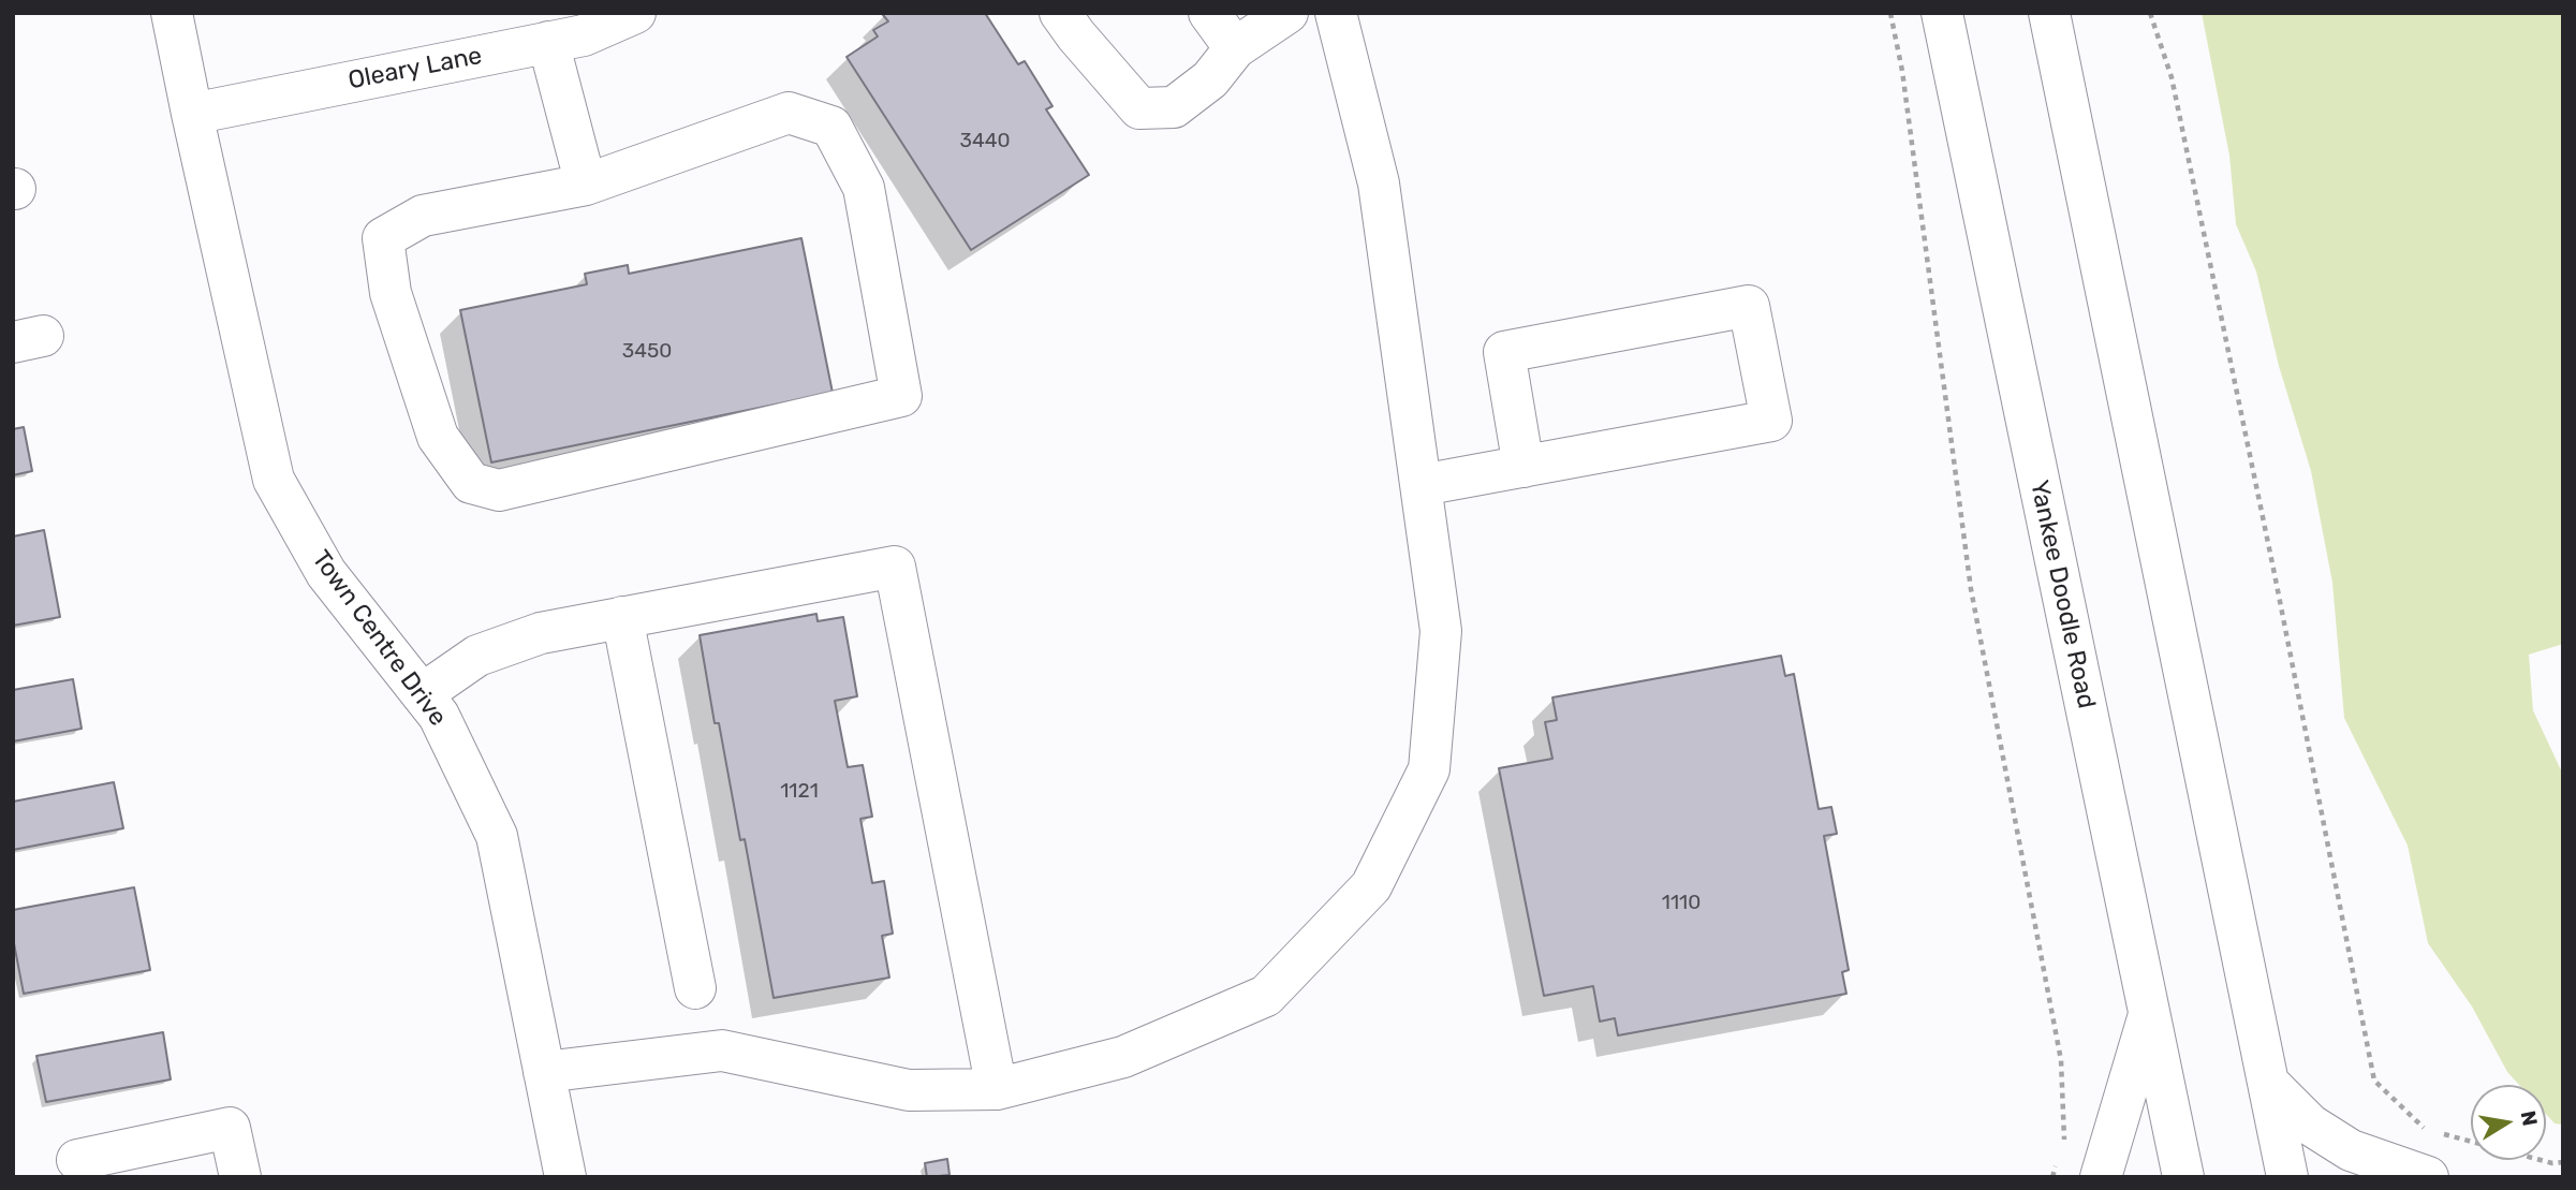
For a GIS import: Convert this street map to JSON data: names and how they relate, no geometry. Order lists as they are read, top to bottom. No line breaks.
{"streets":{"street":["Oleary Lane","Yankee Doodle Road","Town Centre Drive"]},"crossings":[["Oleary Lane","Town Centre Drive"]],"house_numbers":["3440","3450","1121","1110"],"north":"right"}
